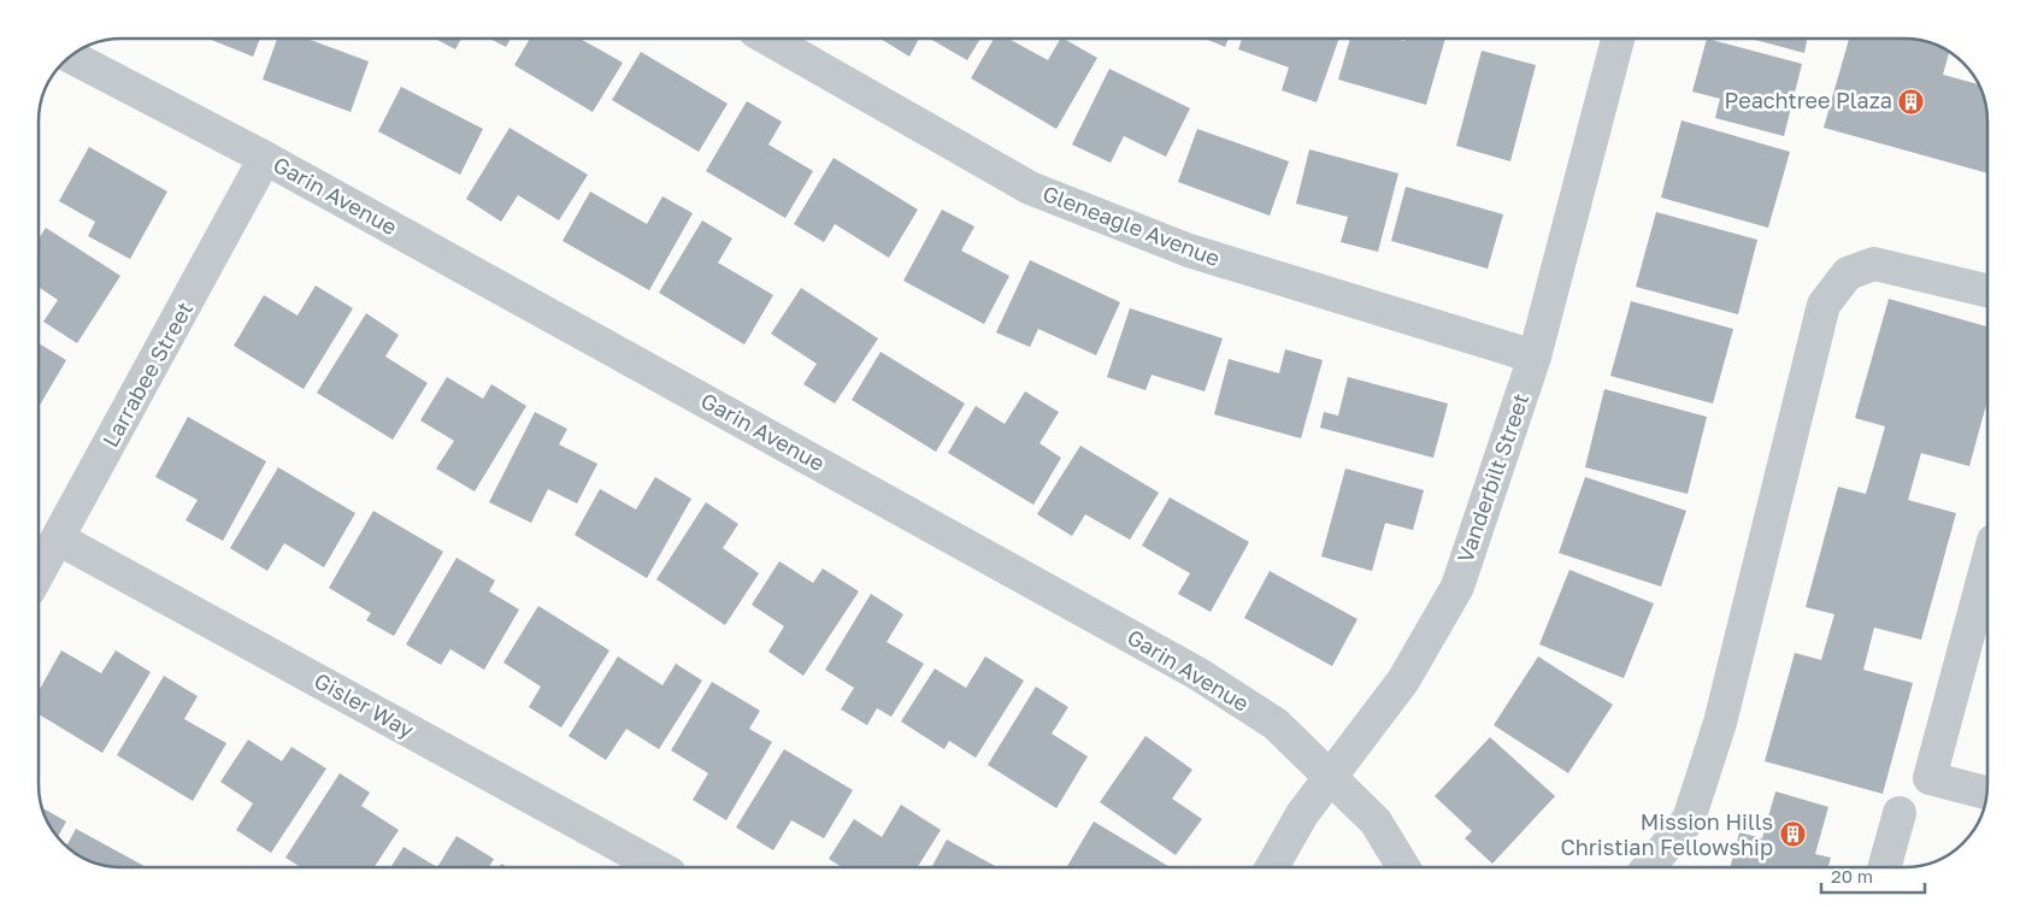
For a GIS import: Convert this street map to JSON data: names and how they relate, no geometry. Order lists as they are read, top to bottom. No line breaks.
{"streets":{"street":["Garin Avenue","Gleneagle Avenue","Larrabee Street","Vanderbilt Street","Gisler Way"]},"crossings":[["Garin Avenue","Larrabee Street"],["Garin Avenue","Vanderbilt Street"],["Gleneagle Avenue","Vanderbilt Street"],["Larrabee Street","Gisler Way"]],"places":{"building":["Peachtree Plaza","Mission Hills Christian Fellowship"]},"scale_bar":"20 m"}
